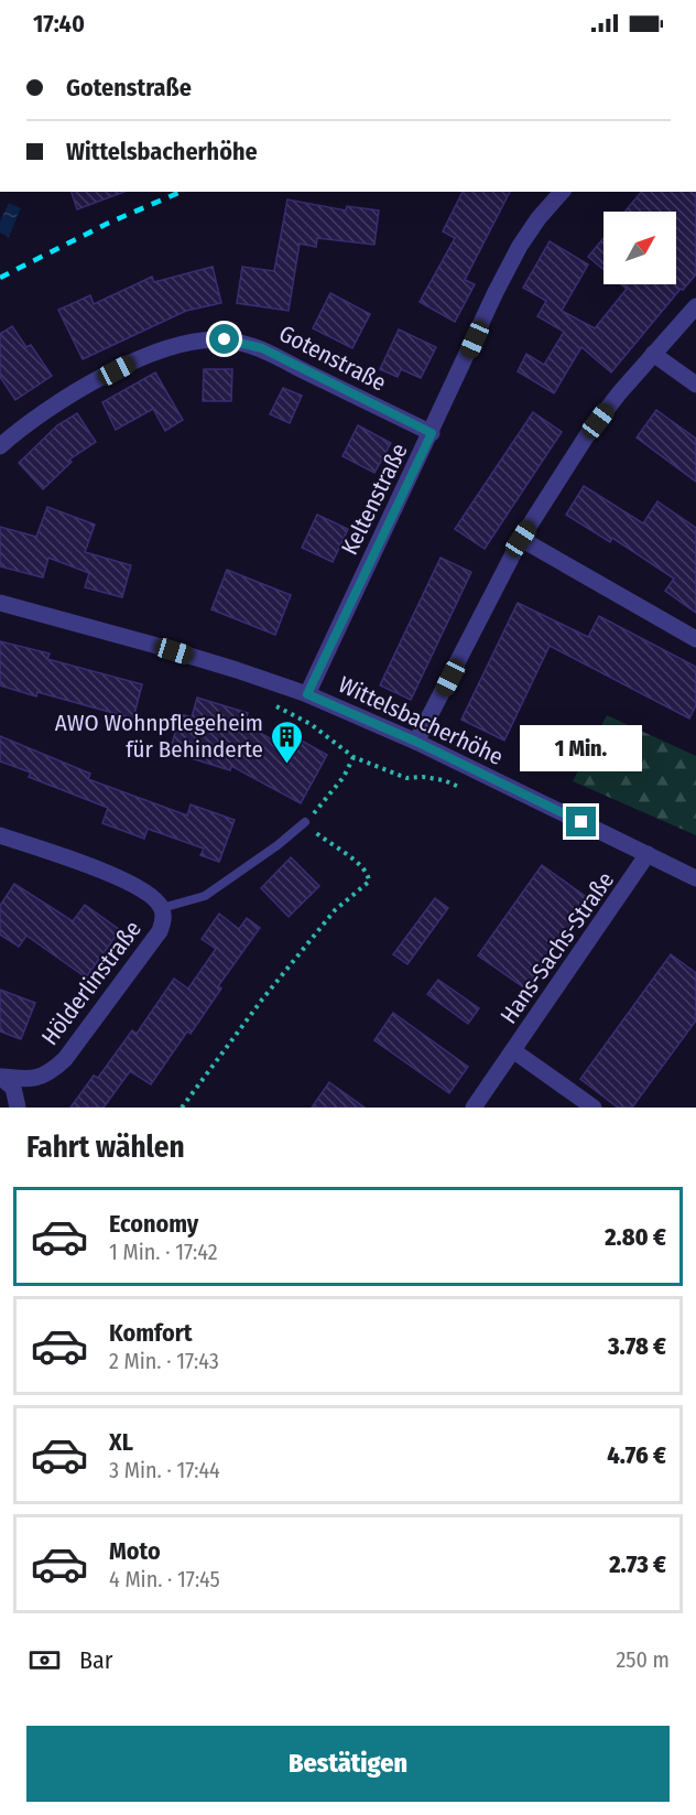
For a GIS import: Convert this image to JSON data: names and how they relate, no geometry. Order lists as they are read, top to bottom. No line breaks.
{"streets":{"street":["Gotenstraße","Keltenstraße","Wittelsbacherhöhe","Hans-Sachs-Straße","Hölderlinstraße"]},"crossings":[["Gotenstraße","Keltenstraße"],["Keltenstraße","Wittelsbacherhöhe"],["Wittelsbacherhöhe","Hans-Sachs-Straße"]],"places":{"building":["AWO Wohnpflegeheim für Behinderte"]},"north":"top right","page":{"status":"17:40","banner":["Gotenstraße","Wittelsbacherhöhe"],"bubble":"1 Min.","heading":"Fahrt wählen","list":[{"name":"Economy","note":"1 Min. · 17:42","value":"2.80 €"},{"name":"Komfort","note":"2 Min. · 17:43","value":"3.78 €"},{"name":"XL","note":"3 Min. · 17:44","value":"4.76 €"},{"name":"Moto","note":"4 Min. · 17:45","value":"2.73 €"}],"pay":["Bar","250 m"],"buttons":"Bestätigen"}}
